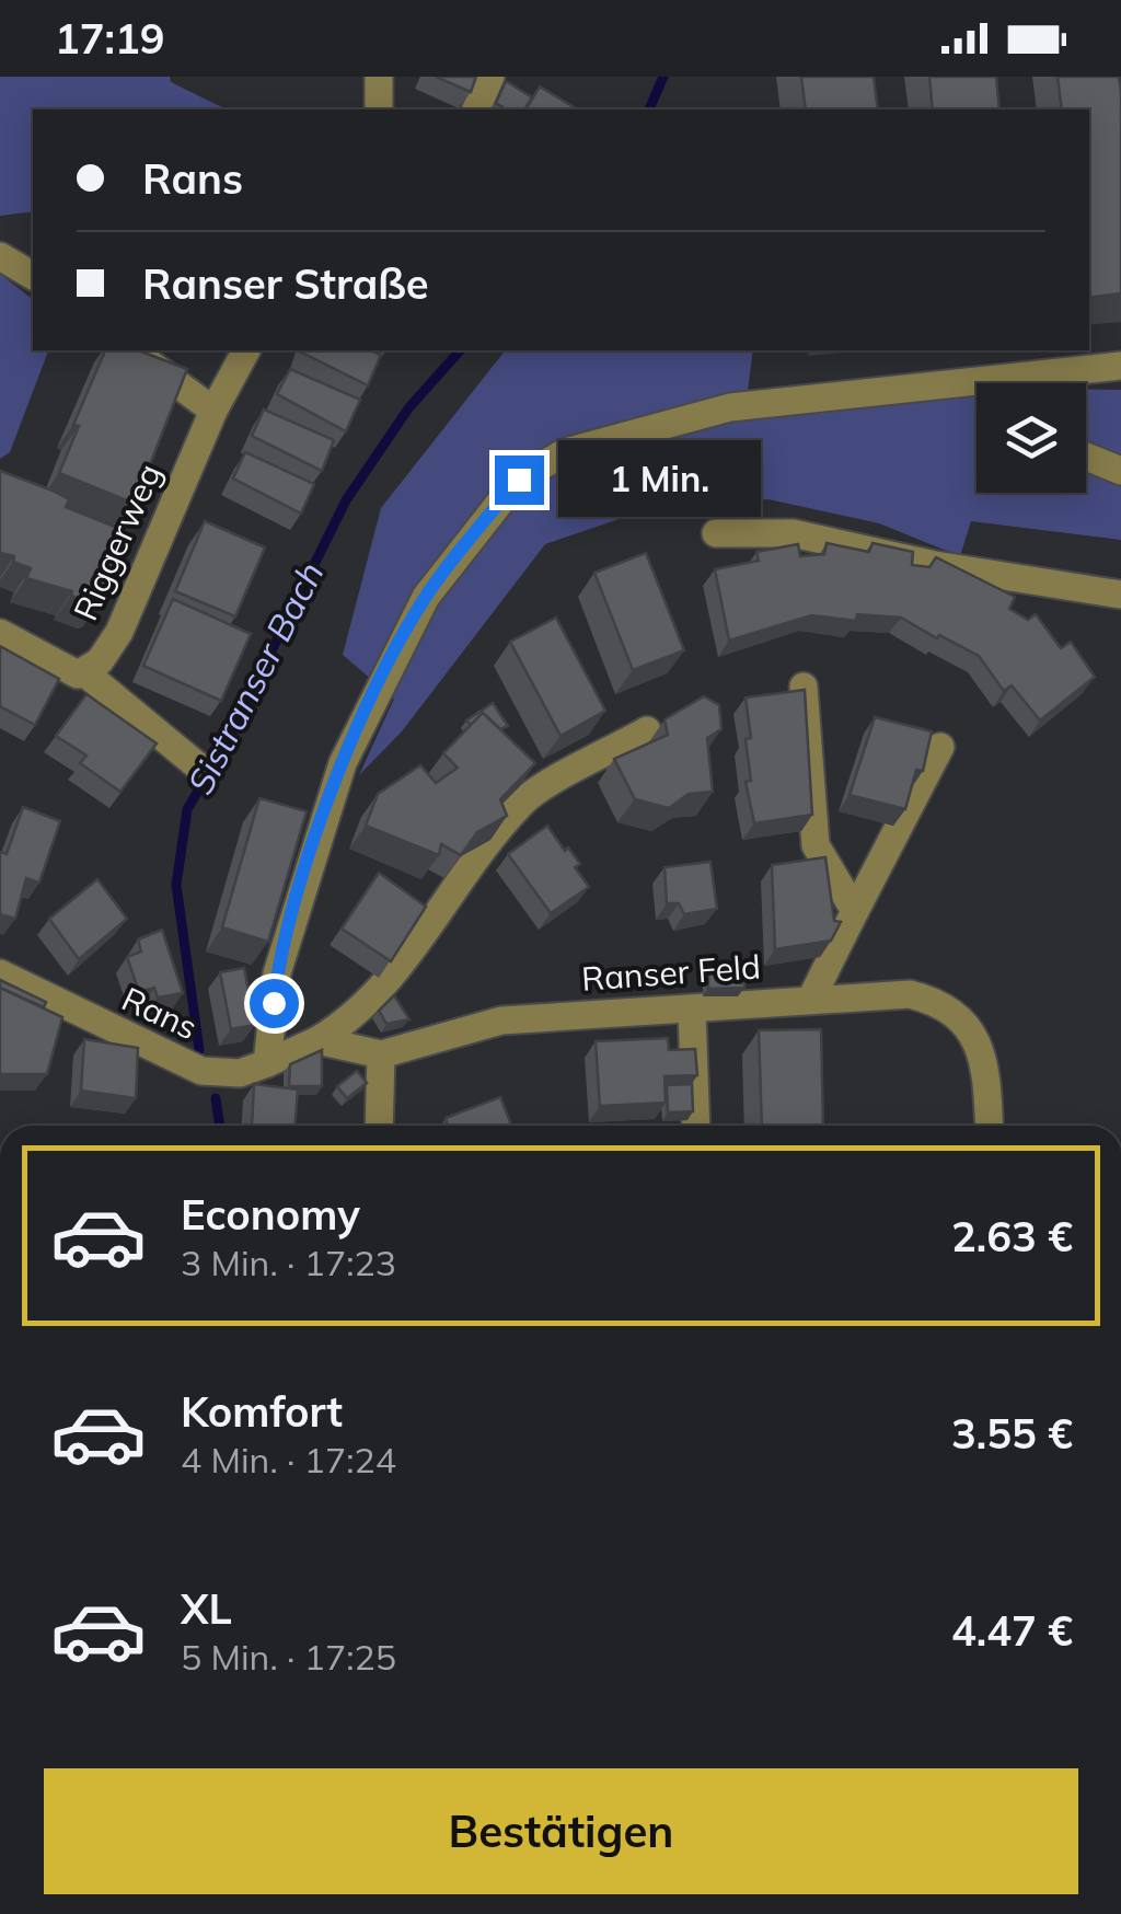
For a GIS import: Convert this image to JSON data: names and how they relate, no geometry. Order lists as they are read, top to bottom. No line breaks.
{"streets":{"street":["Riggerweg","Ranser Feld","Rans"]},"water":["Sistranser Bach"],"page":{"status":"17:19","banner":["Rans","Ranser Straße"],"bubble":"1 Min.","list":[{"name":"Economy","note":"3 Min. · 17:23","value":"2.63 €"},{"name":"Komfort","note":"4 Min. · 17:24","value":"3.55 €"},{"name":"XL","note":"5 Min. · 17:25","value":"4.47 €"}],"buttons":"Bestätigen"}}
